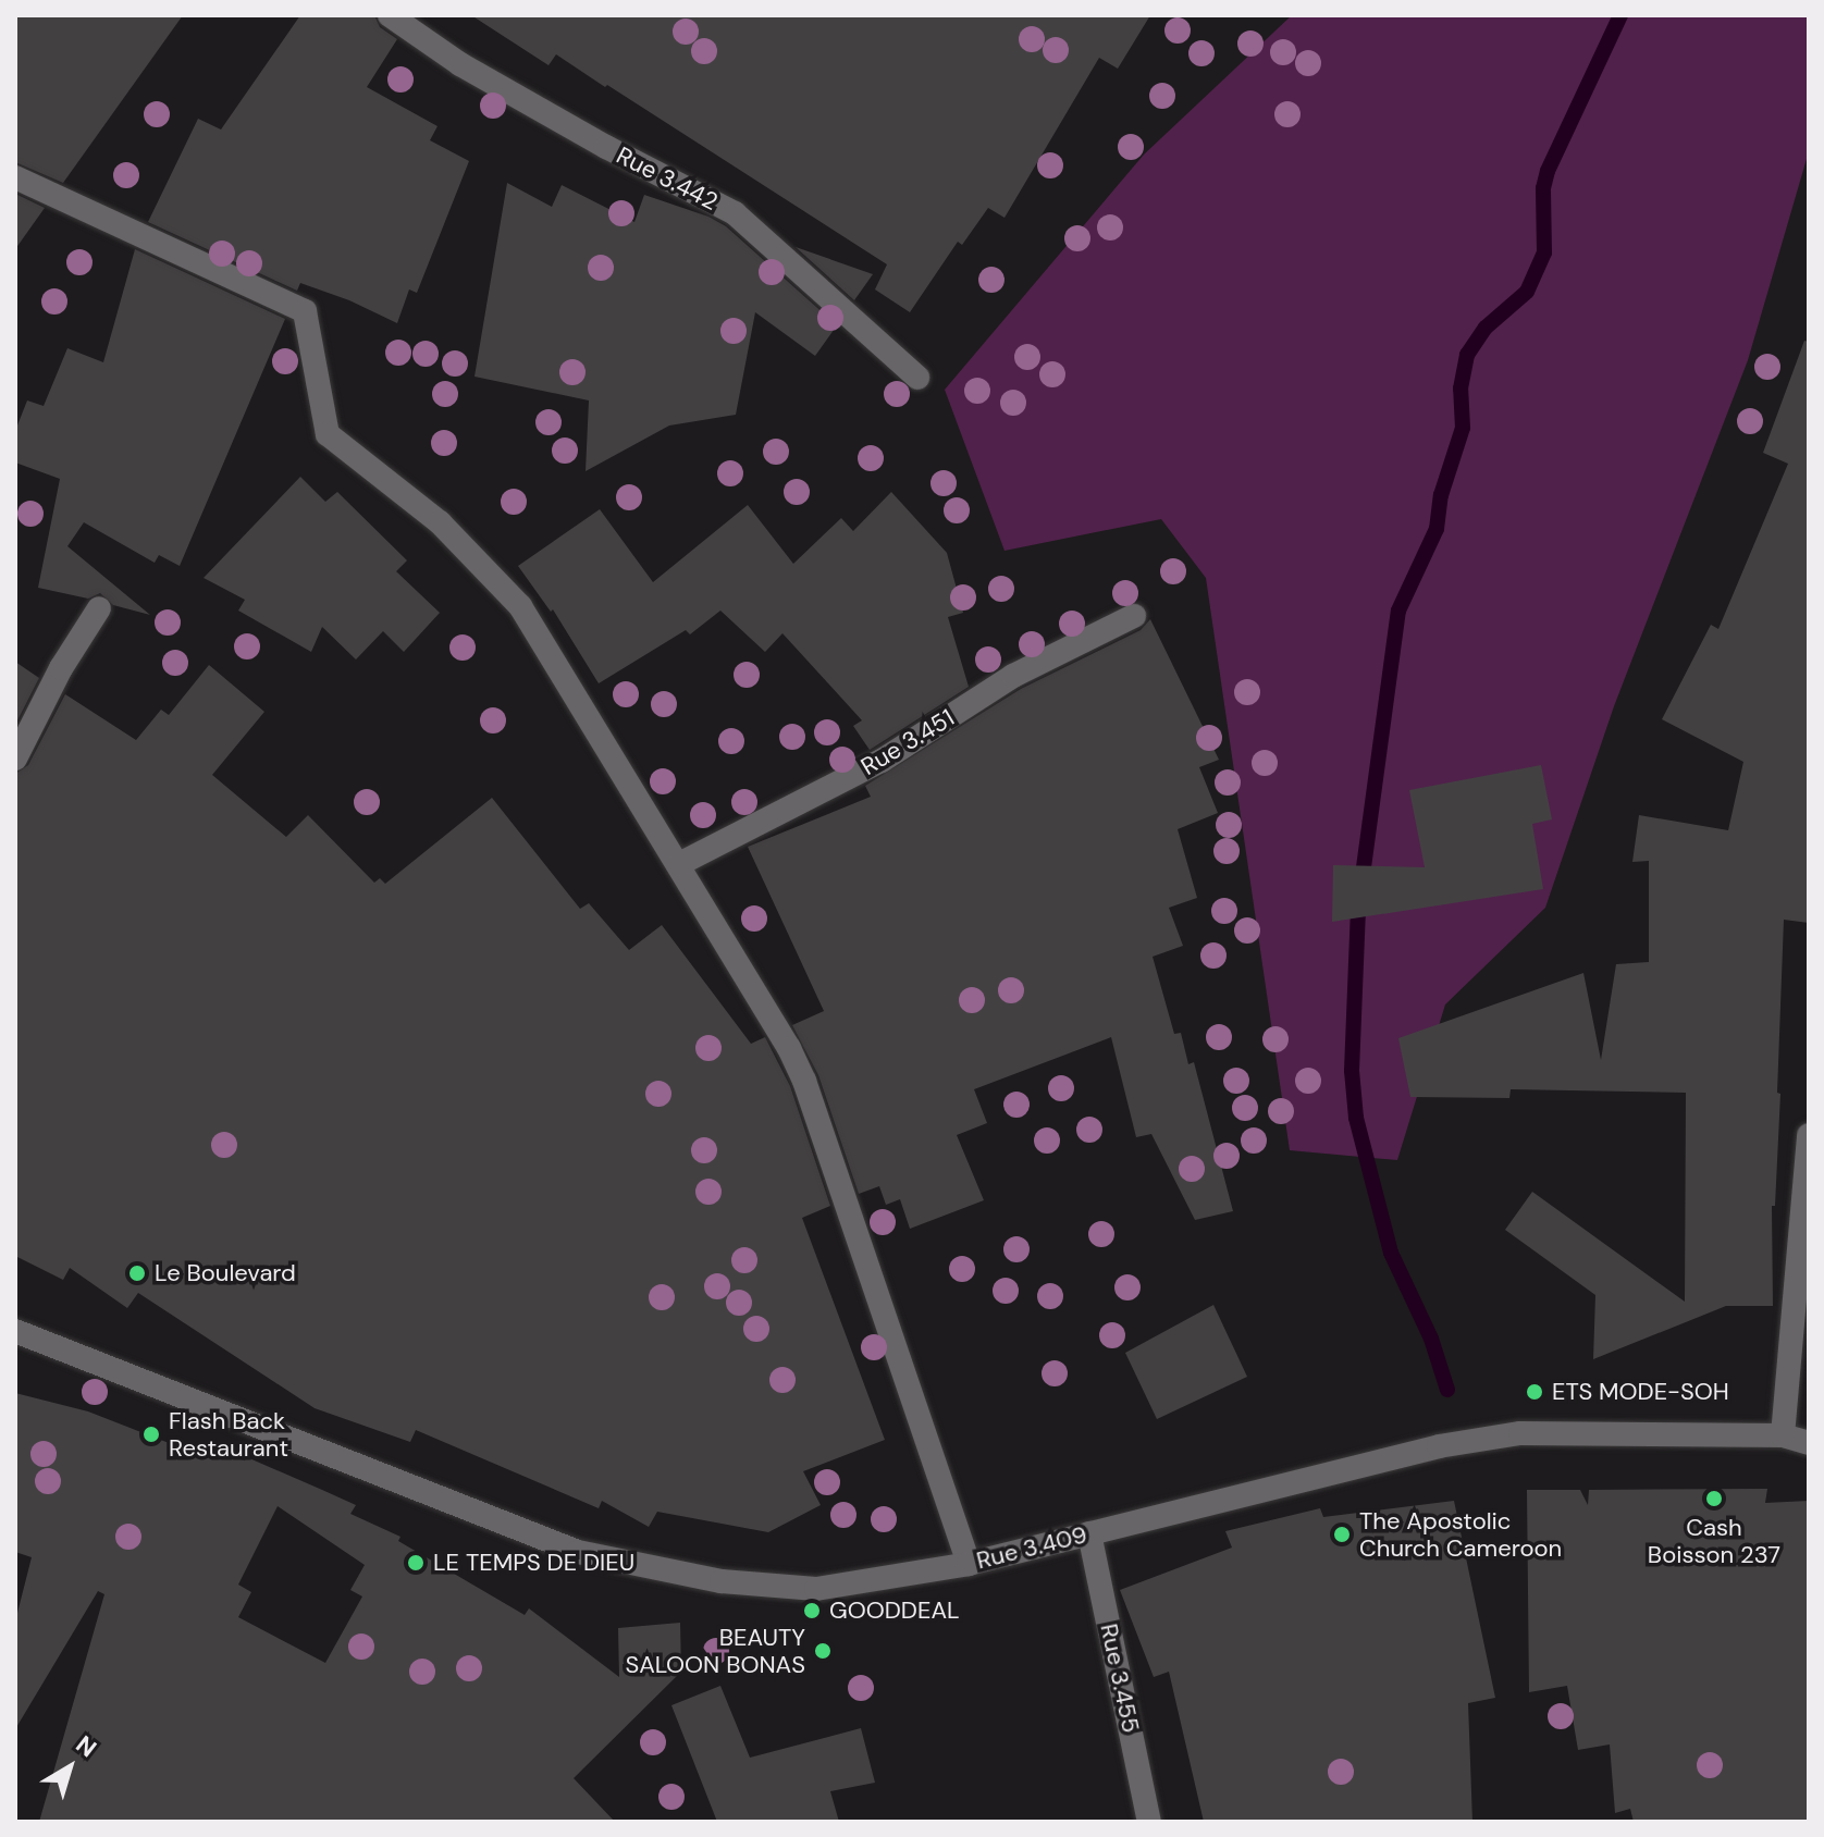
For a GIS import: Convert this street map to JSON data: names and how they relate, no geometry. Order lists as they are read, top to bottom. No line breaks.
{"streets":{"street":["Rue 3.442","Rue 3.451","Rue 3.409","Rue 3.455"]},"crossings":[["Rue 3.409","Rue 3.455"]],"places":["Le Boulevard","ETS MODE-SOH","Flash Back Restaurant","Cash Boisson 237","The Apostolic Church Cameroon","LE TEMPS DE DIEU","GOODDEAL","BEAUTY SALOON BONAS"],"north":"top right"}
